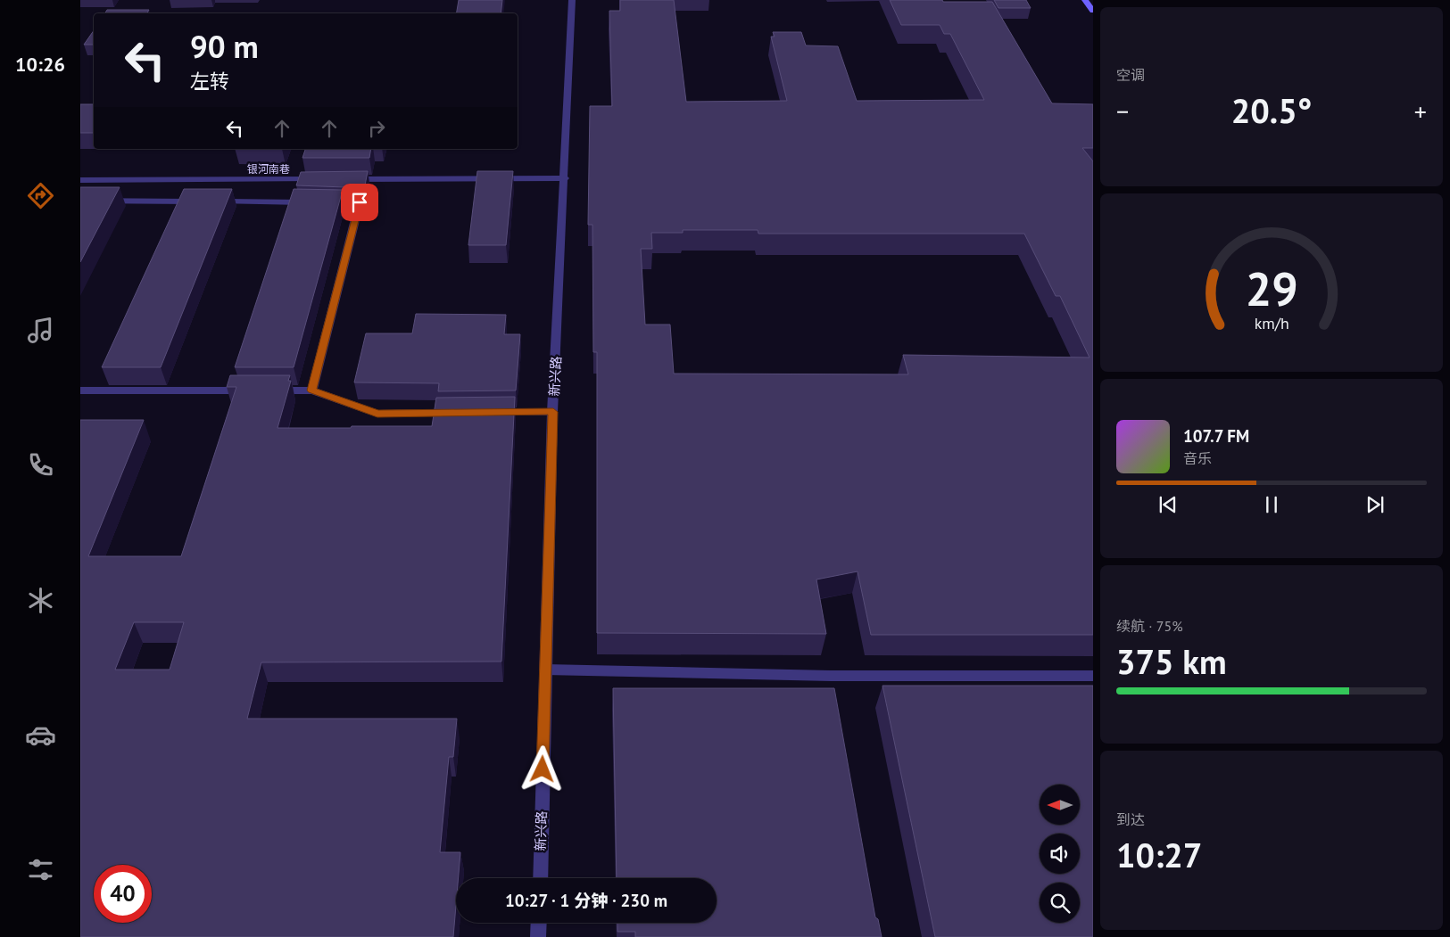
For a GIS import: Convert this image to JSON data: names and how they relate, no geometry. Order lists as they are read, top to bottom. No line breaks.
{"streets":{"street":["银河南巷","新兴路"]},"north":"left","page":{"tabs":"10:26","tile":["空调",["续航 · 75%","375 km"],["到达","10:27"]],"turn":["90 m","左转"],"heat":["−","20.5°","+"],"song":["107.7 FM","音乐"],"limit":"40","trip":"10:27 · 1 分钟 · 230 m","gauge":["29","km/h"]}}
